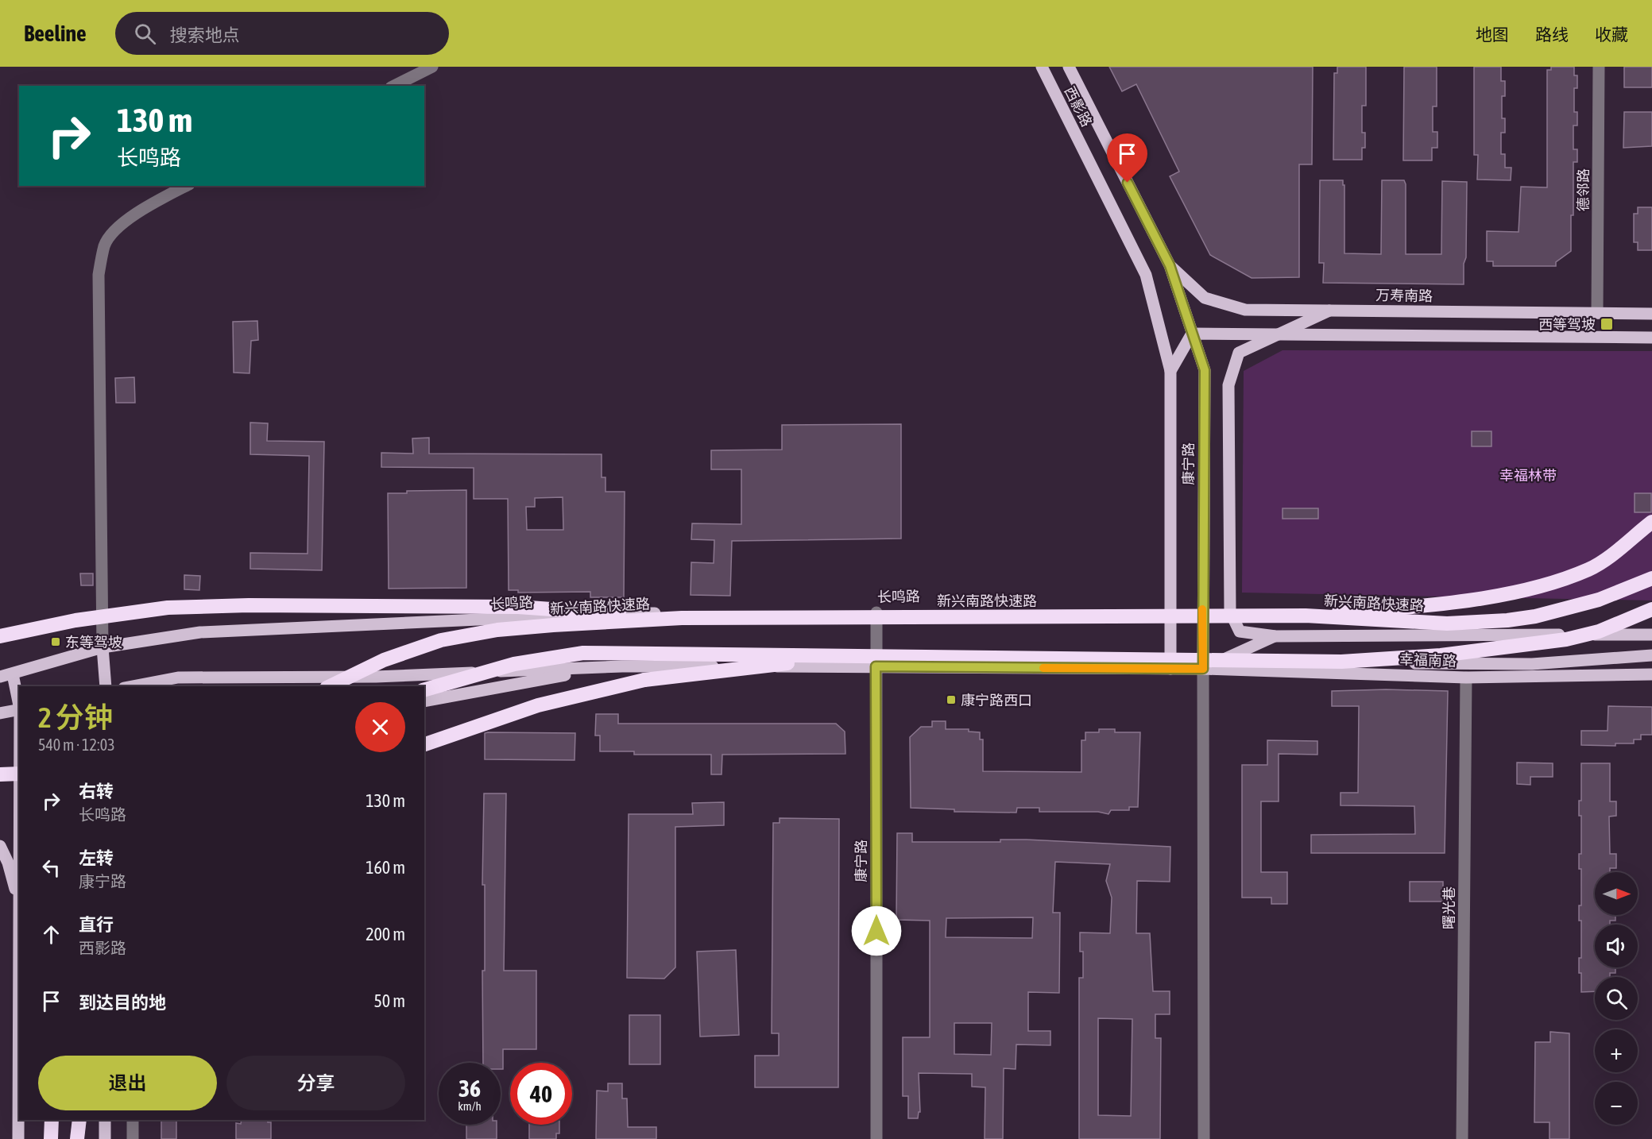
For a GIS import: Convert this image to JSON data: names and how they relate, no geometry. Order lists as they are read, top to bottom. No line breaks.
{"streets":{"highway":["新兴南路快速路"],"main road":["西影路","万寿南路","康宁路","长鸣路","幸福南路"],"street":["德邻路","曙光巷"]},"crossings":[["西影路","万寿南路"],["西影路","康宁路"],["德邻路","万寿南路"],["万寿南路","康宁路"],["康宁路","长鸣路"],["康宁路","幸福南路"],["幸福南路","曙光巷"]],"parks":["幸福林带"],"places":{"transit":["西等驾坡","东等驾坡","康宁路西口"]},"north":"right","page":{"header":"Beeline","search":"搜索地点","nav":["地图","路线","收藏"],"turn":["130 m","长鸣路"],"heading":["2 分钟","540 m · 12:03"],"list":[{"name":"右转","note":"长鸣路","value":"130 m"},{"name":"左转","note":"康宁路","value":"160 m"},{"name":"直行","note":"西影路","value":"200 m"},{"name":"到达目的地","value":"50 m"}],"map_buttons":["+","−"],"buttons":["退出","分享"],"speed":"36 km/h","limit":"40"}}
